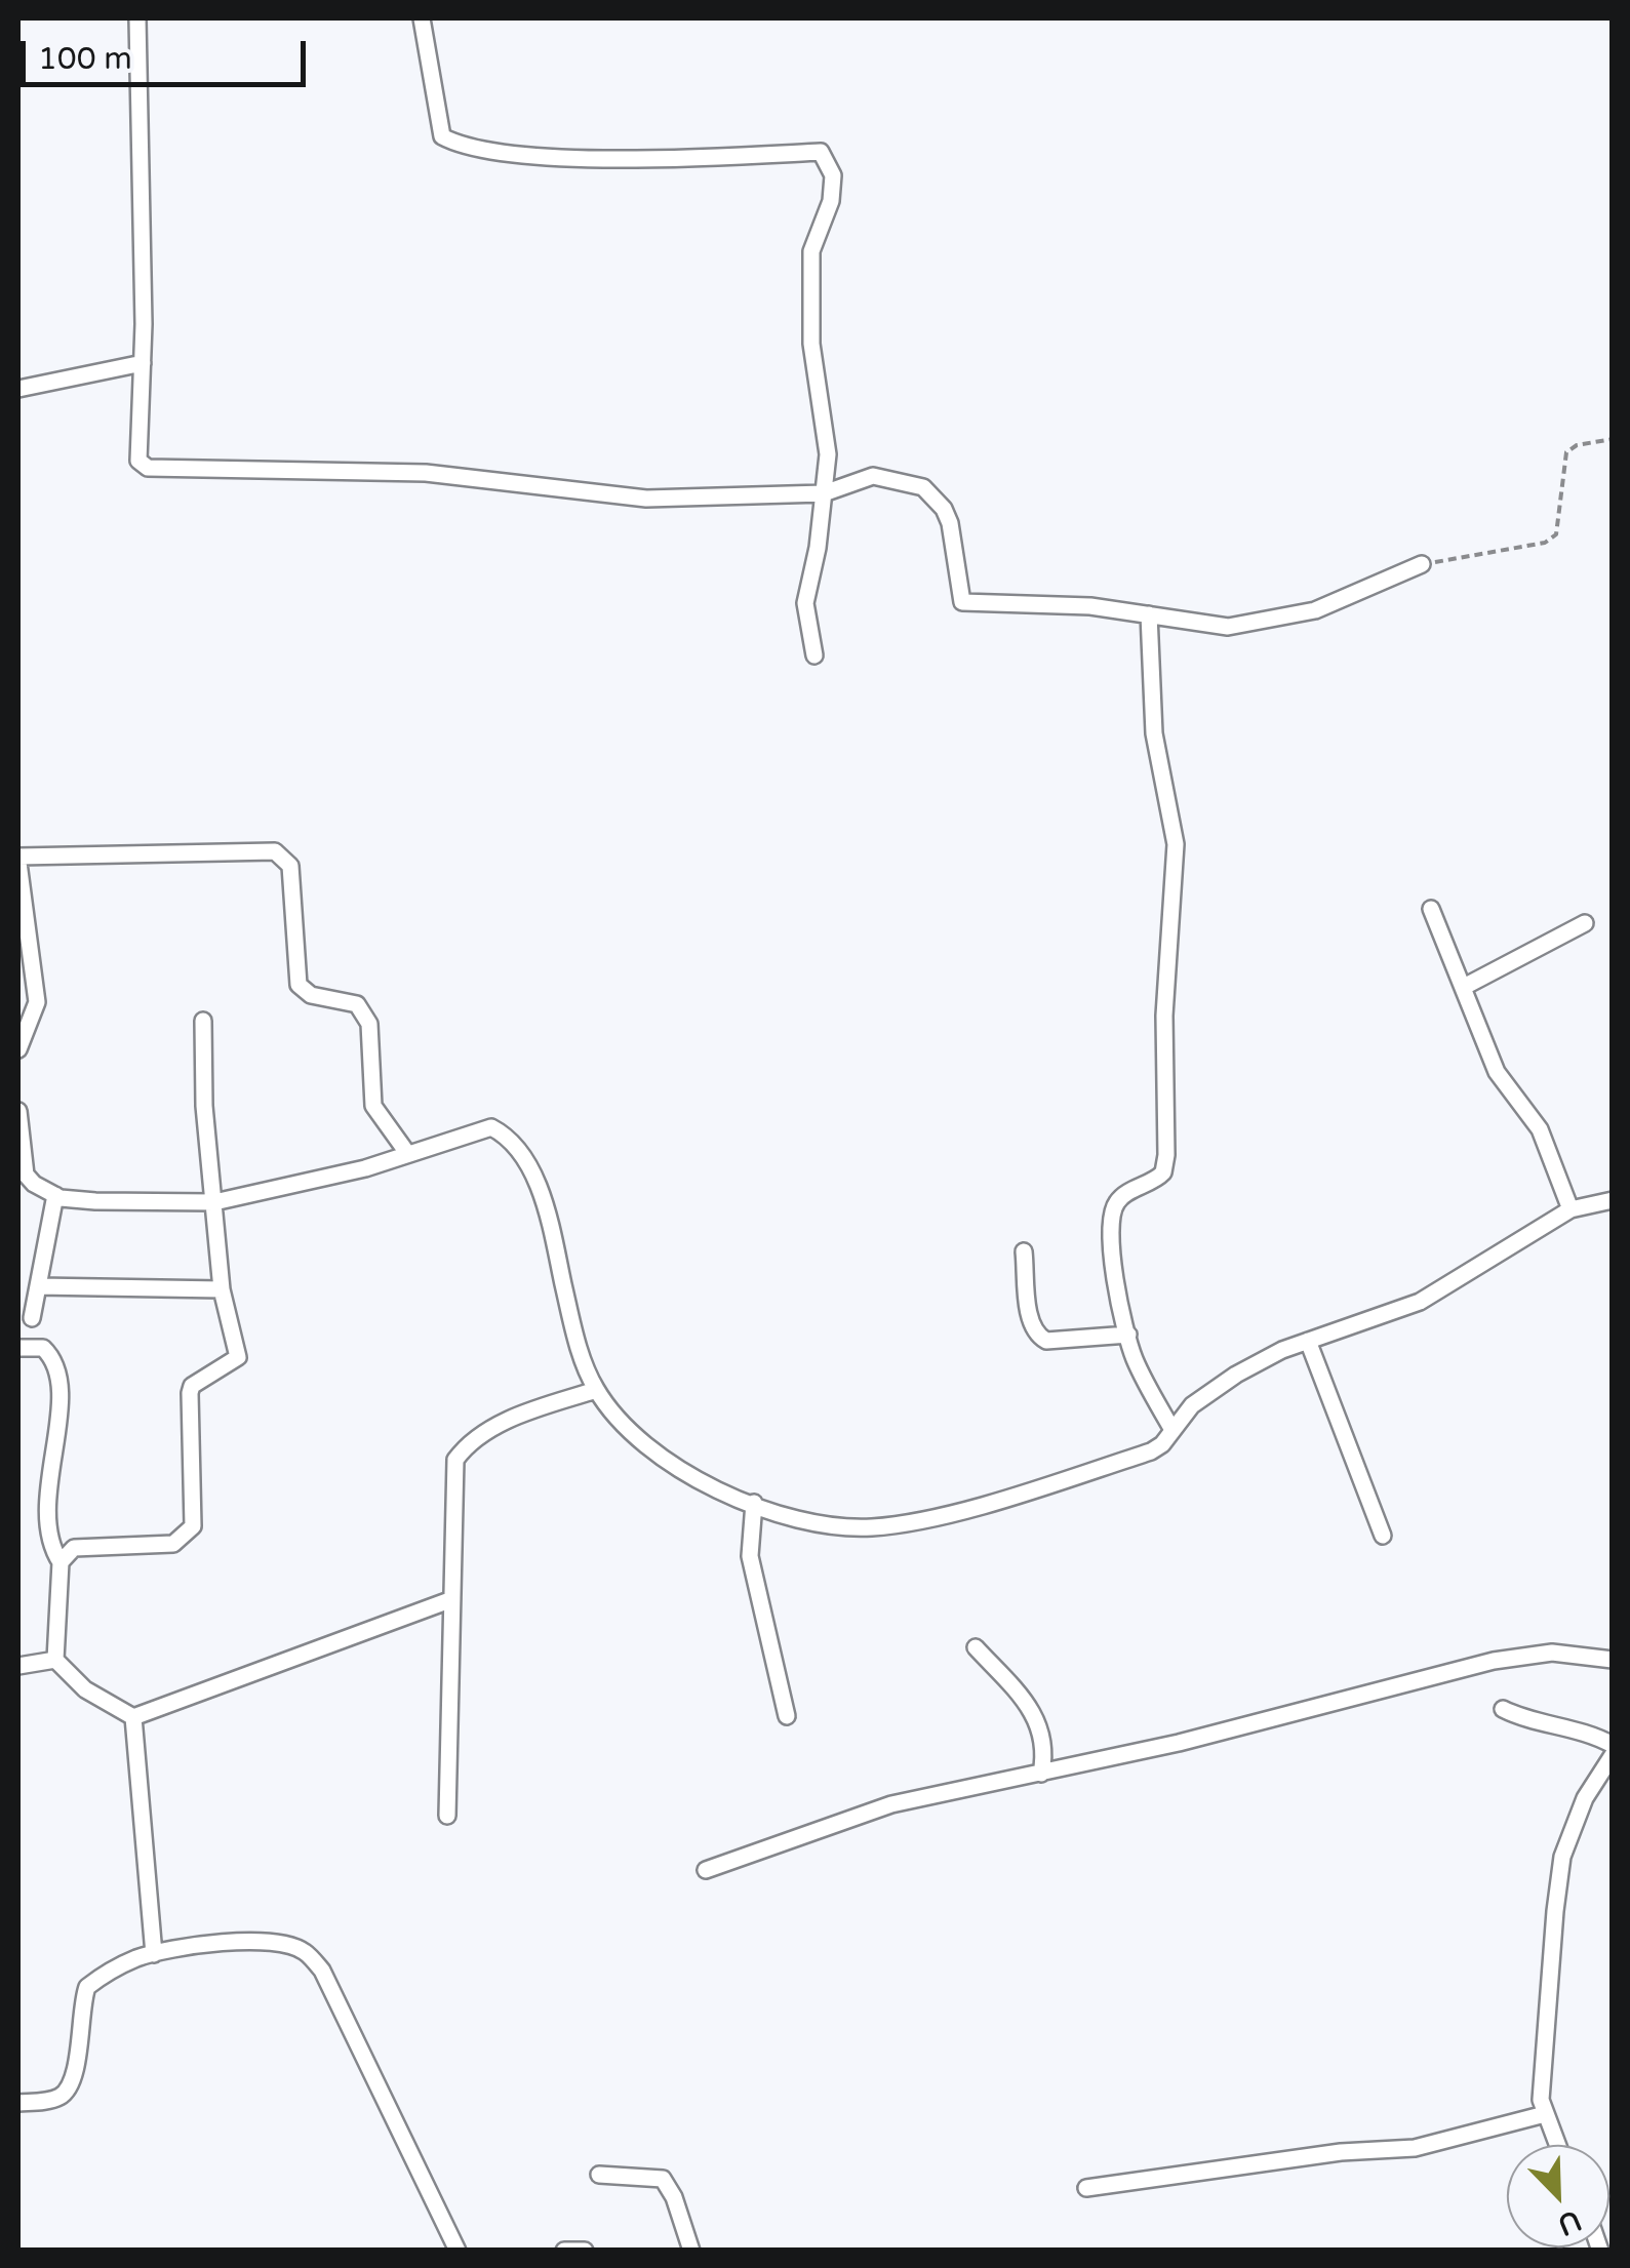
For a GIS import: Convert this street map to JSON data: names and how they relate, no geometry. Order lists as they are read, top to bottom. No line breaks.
{"scale_bar":"100 m","north":"bottom right"}
